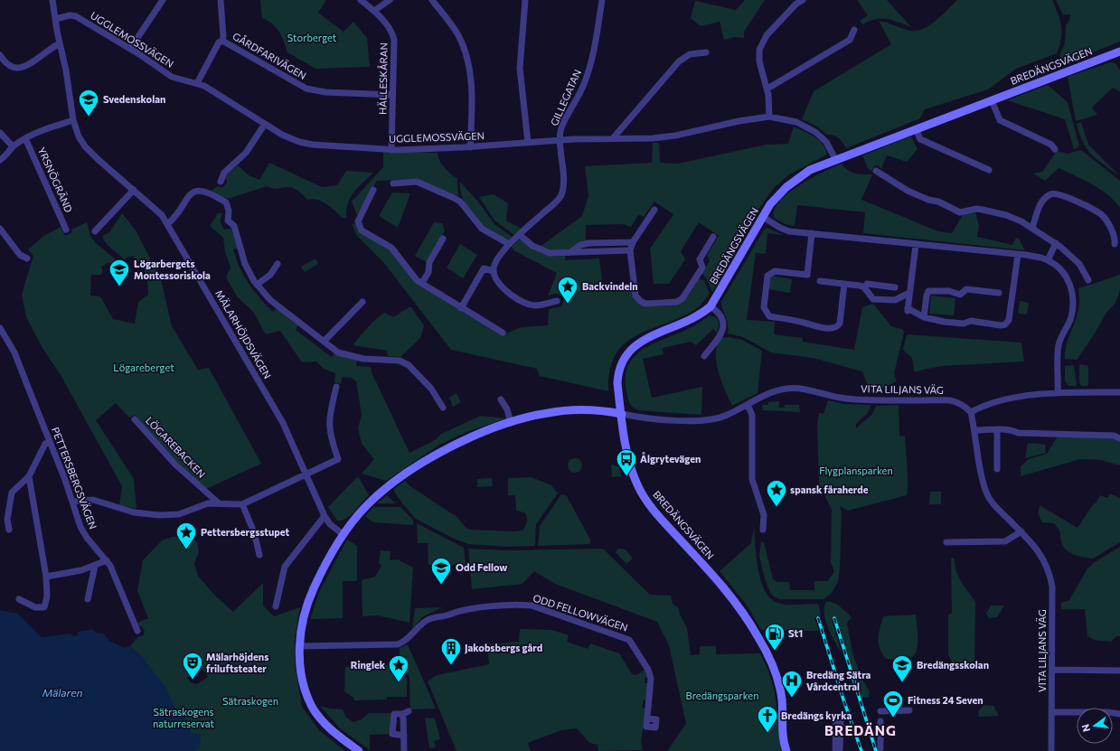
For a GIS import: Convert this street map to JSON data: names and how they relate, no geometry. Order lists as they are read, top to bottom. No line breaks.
{"streets":{"street":["UGGLEMOSSVÄGEN","GÅRDFARIVÄGEN","BREDÄNGSVÄGEN","HÄLLESKÅRAN","GILLEGATAN","YRSNÖGRÄND","MÄLARHÖJDSVÄGEN","VITA LILJANS VÄG","LÖGAREBACKEN","PETTERSBERGSVÄGEN","ODD FELLOWVÄGEN"]},"crossings":[["UGGLEMOSSVÄGEN","BREDÄNGSVÄGEN"],["UGGLEMOSSVÄGEN","HÄLLESKÅRAN"],["UGGLEMOSSVÄGEN","GILLEGATAN"],["UGGLEMOSSVÄGEN","MÄLARHÖJDSVÄGEN"],["GÅRDFARIVÄGEN","HÄLLESKÅRAN"],["BREDÄNGSVÄGEN","VITA LILJANS VÄG"]],"districts":["BREDÄNG"],"water":["Mälaren"],"parks":["Storberget","Lögareberget","Flygplansparken","Bredängsparken","Sätraskogen","Sätraskogens naturreservat"],"places":{"school or university":["Svedenskolan","Lögarbergets Montessoriskola","Odd Fellow","Bredängsskolan"],"place":["Backvindeln","spansk fåraherde","Pettersbergsstupet","Ringlek"],"bus stop":["Ålgrytevägen"],"fuel station":["St1"],"building":["Jakobsbergs gård"],"theatre":["Mälarhöjdens friluftsteater"],"hospital":["Bredäng Sätra Vårdcentral"],"sports":["Fitness 24 Seven"],"church":["Bredängs kyrka"]},"north":"left"}
